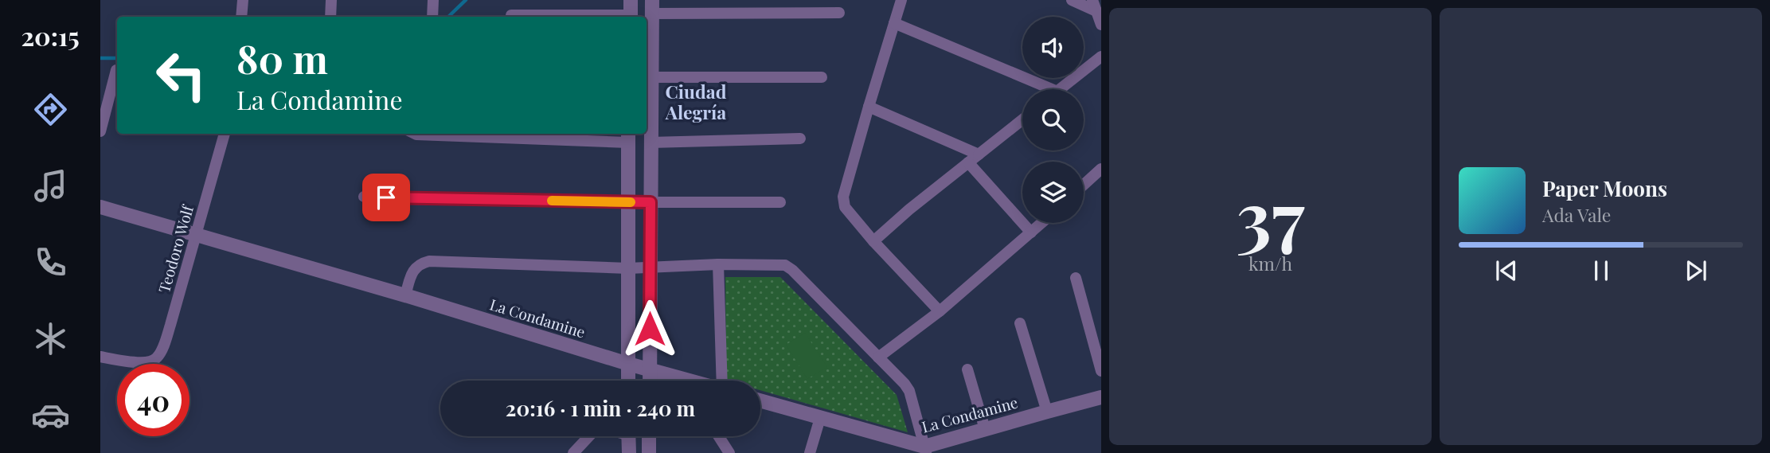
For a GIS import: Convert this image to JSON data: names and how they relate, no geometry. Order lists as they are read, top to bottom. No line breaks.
{"streets":{"street":["Teodoro Wolf","La Condamine"]},"crossings":[["Teodoro Wolf","La Condamine"]],"districts":["Ciudad Alegría"],"page":{"tabs":"20:15","tile":["37","km/h"],"turn":["80 m","La Condamine"],"song":["Paper Moons","Ada Vale"],"limit":"40","trip":"20:16 · 1 min · 240 m"}}
